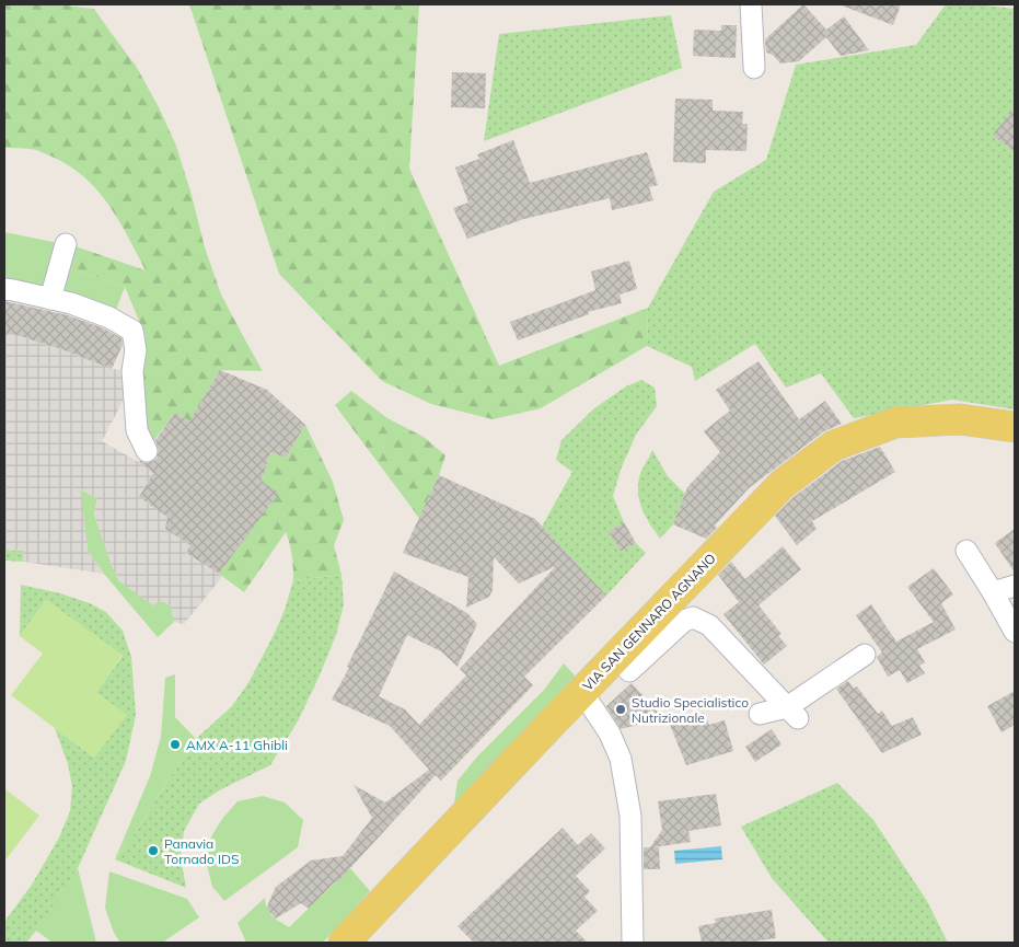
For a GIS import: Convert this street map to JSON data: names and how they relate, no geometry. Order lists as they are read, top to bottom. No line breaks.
{"streets":{"main road":["VIA SAN GENNARO AGNANO"]},"places":["Studio Specialistico Nutrizionale","AMX A-11 Ghibli","Panavia Tornado IDS"]}
